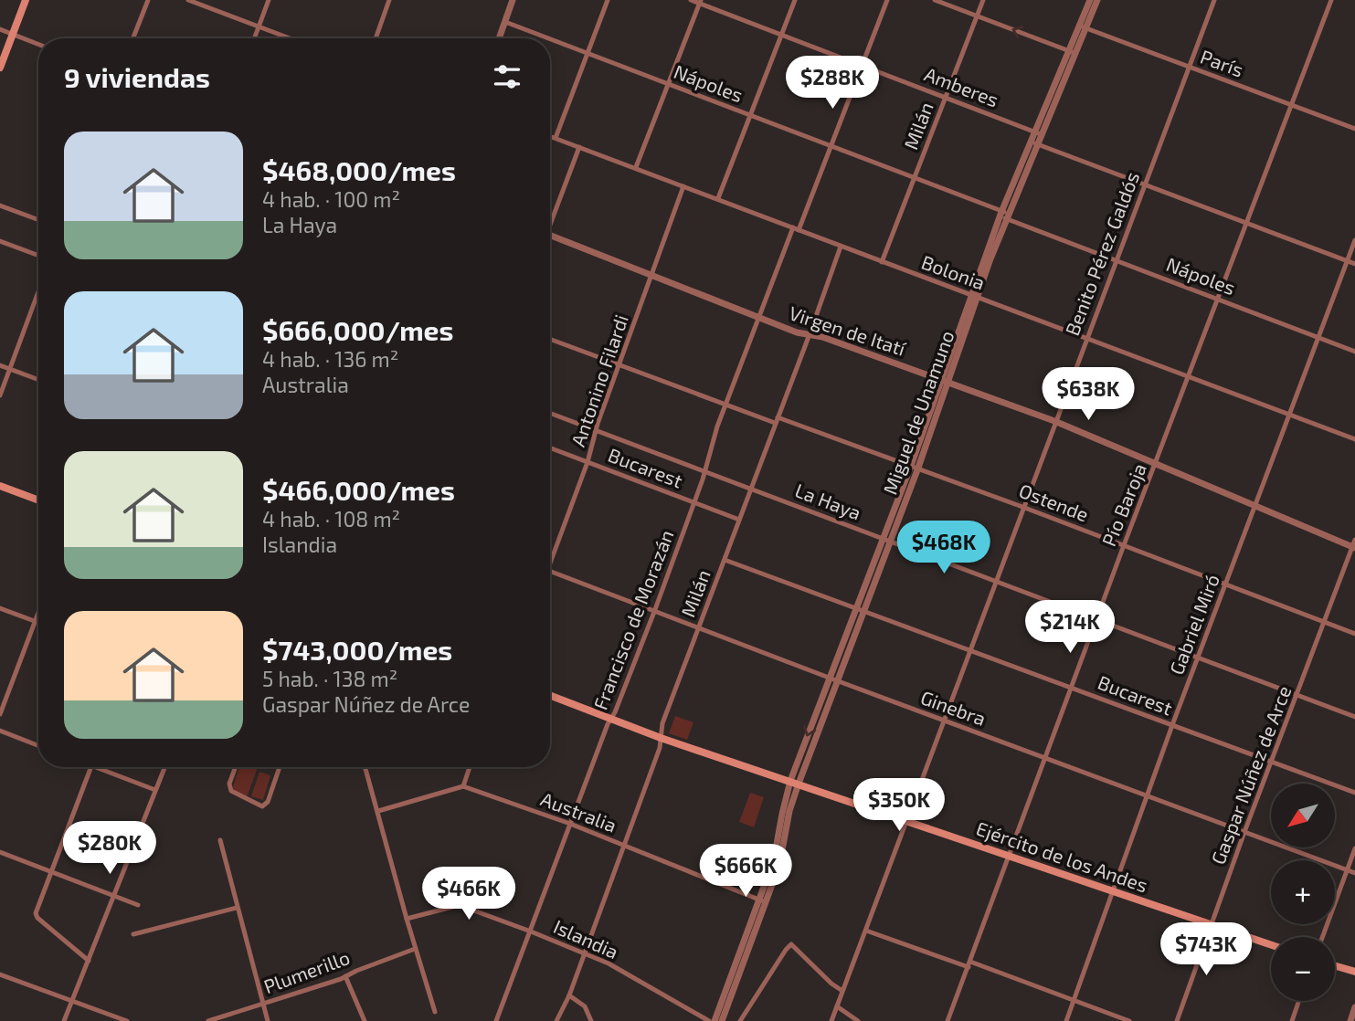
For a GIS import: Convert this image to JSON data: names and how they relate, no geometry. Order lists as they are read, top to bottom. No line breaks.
{"streets":{"main road":["Ejército de los Andes"],"street":["París","Nápoles","Amberes","Milán","Benito Pérez Galdós","Bolonia","Virgen de Itatí","Antonino Filardi","Miguel de Unamuno","Bucarest","La Haya","Ostende","Pío Baroja","Francisco de Morazán","Gabriel Miró","Ginebra","Gaspar Núñez de Arce","Australia","Islandia","Plumerillo"]},"crossings":[["París","Benito Pérez Galdós"],["París","Miguel de Unamuno"],["París","Pío Baroja"],["Nápoles","Milán"],["Nápoles","Benito Pérez Galdós"],["Nápoles","Miguel de Unamuno"],["Nápoles","Pío Baroja"],["Nápoles","Francisco de Morazán"],["Nápoles","Gabriel Miró"],["Amberes","Milán"],["Amberes","Miguel de Unamuno"],["Amberes","Francisco de Morazán"],["Milán","Bolonia"],["Milán","Virgen de Itatí"],["Milán","Bucarest"],["Milán","La Haya"],["Milán","Ostende"],["Milán","Ginebra"],["Milán","Australia"],["Milán","Ejército de los Andes"],["Milán","Islandia"],["Benito Pérez Galdós","Bolonia"],["Benito Pérez Galdós","Virgen de Itatí"],["Benito Pérez Galdós","Bucarest"],["Benito Pérez Galdós","La Haya"],["Benito Pérez Galdós","Ostende"],["Benito Pérez Galdós","Ginebra"],["Benito Pérez Galdós","Ejército de los Andes"],["Bolonia","Antonino Filardi"],["Bolonia","Miguel de Unamuno"],["Bolonia","Pío Baroja"],["Bolonia","Francisco de Morazán"],["Bolonia","Gabriel Miró"],["Virgen de Itatí","Antonino Filardi"],["Virgen de Itatí","Miguel de Unamuno"],["Virgen de Itatí","Pío Baroja"],["Virgen de Itatí","Francisco de Morazán"],["Virgen de Itatí","Gabriel Miró"],["Virgen de Itatí","Gaspar Núñez de Arce"],["Antonino Filardi","Bucarest"],["Antonino Filardi","La Haya"],["Miguel de Unamuno","Bucarest"],["Miguel de Unamuno","La Haya"],["Miguel de Unamuno","Ostende"],["Miguel de Unamuno","Ginebra"],["Miguel de Unamuno","Australia"],["Miguel de Unamuno","Ejército de los Andes"],["Bucarest","Pío Baroja"],["Bucarest","Francisco de Morazán"],["Bucarest","Gabriel Miró"],["Bucarest","Gaspar Núñez de Arce"],["La Haya","Pío Baroja"],["La Haya","Francisco de Morazán"],["La Haya","Gabriel Miró"],["La Haya","Gaspar Núñez de Arce"],["Ostende","Pío Baroja"],["Ostende","Gabriel Miró"],["Ostende","Gaspar Núñez de Arce"],["Pío Baroja","Ginebra"],["Pío Baroja","Ejército de los Andes"],["Francisco de Morazán","Ginebra"],["Francisco de Morazán","Australia"],["Francisco de Morazán","Ejército de los Andes"],["Francisco de Morazán","Islandia"],["Gabriel Miró","Ginebra"],["Gabriel Miró","Ejército de los Andes"],["Ginebra","Gaspar Núñez de Arce"],["Gaspar Núñez de Arce","Ejército de los Andes"]],"north":"bottom left","page":{"heading":"9 viviendas","price":["$288K","$638K","$468K","$214K","$350K","$280K","$666K","$466K","$743K"],"list":[{"name":"$468,000/mes","note":"4 hab. · 100 m² · La Haya"},{"name":"$666,000/mes","note":"4 hab. · 136 m² · Australia"},{"name":"$466,000/mes","note":"4 hab. · 108 m² · Islandia"},{"name":"$743,000/mes","note":"5 hab. · 138 m² · Gaspar Núñez de Arce"}],"map_buttons":["+","−"]}}
